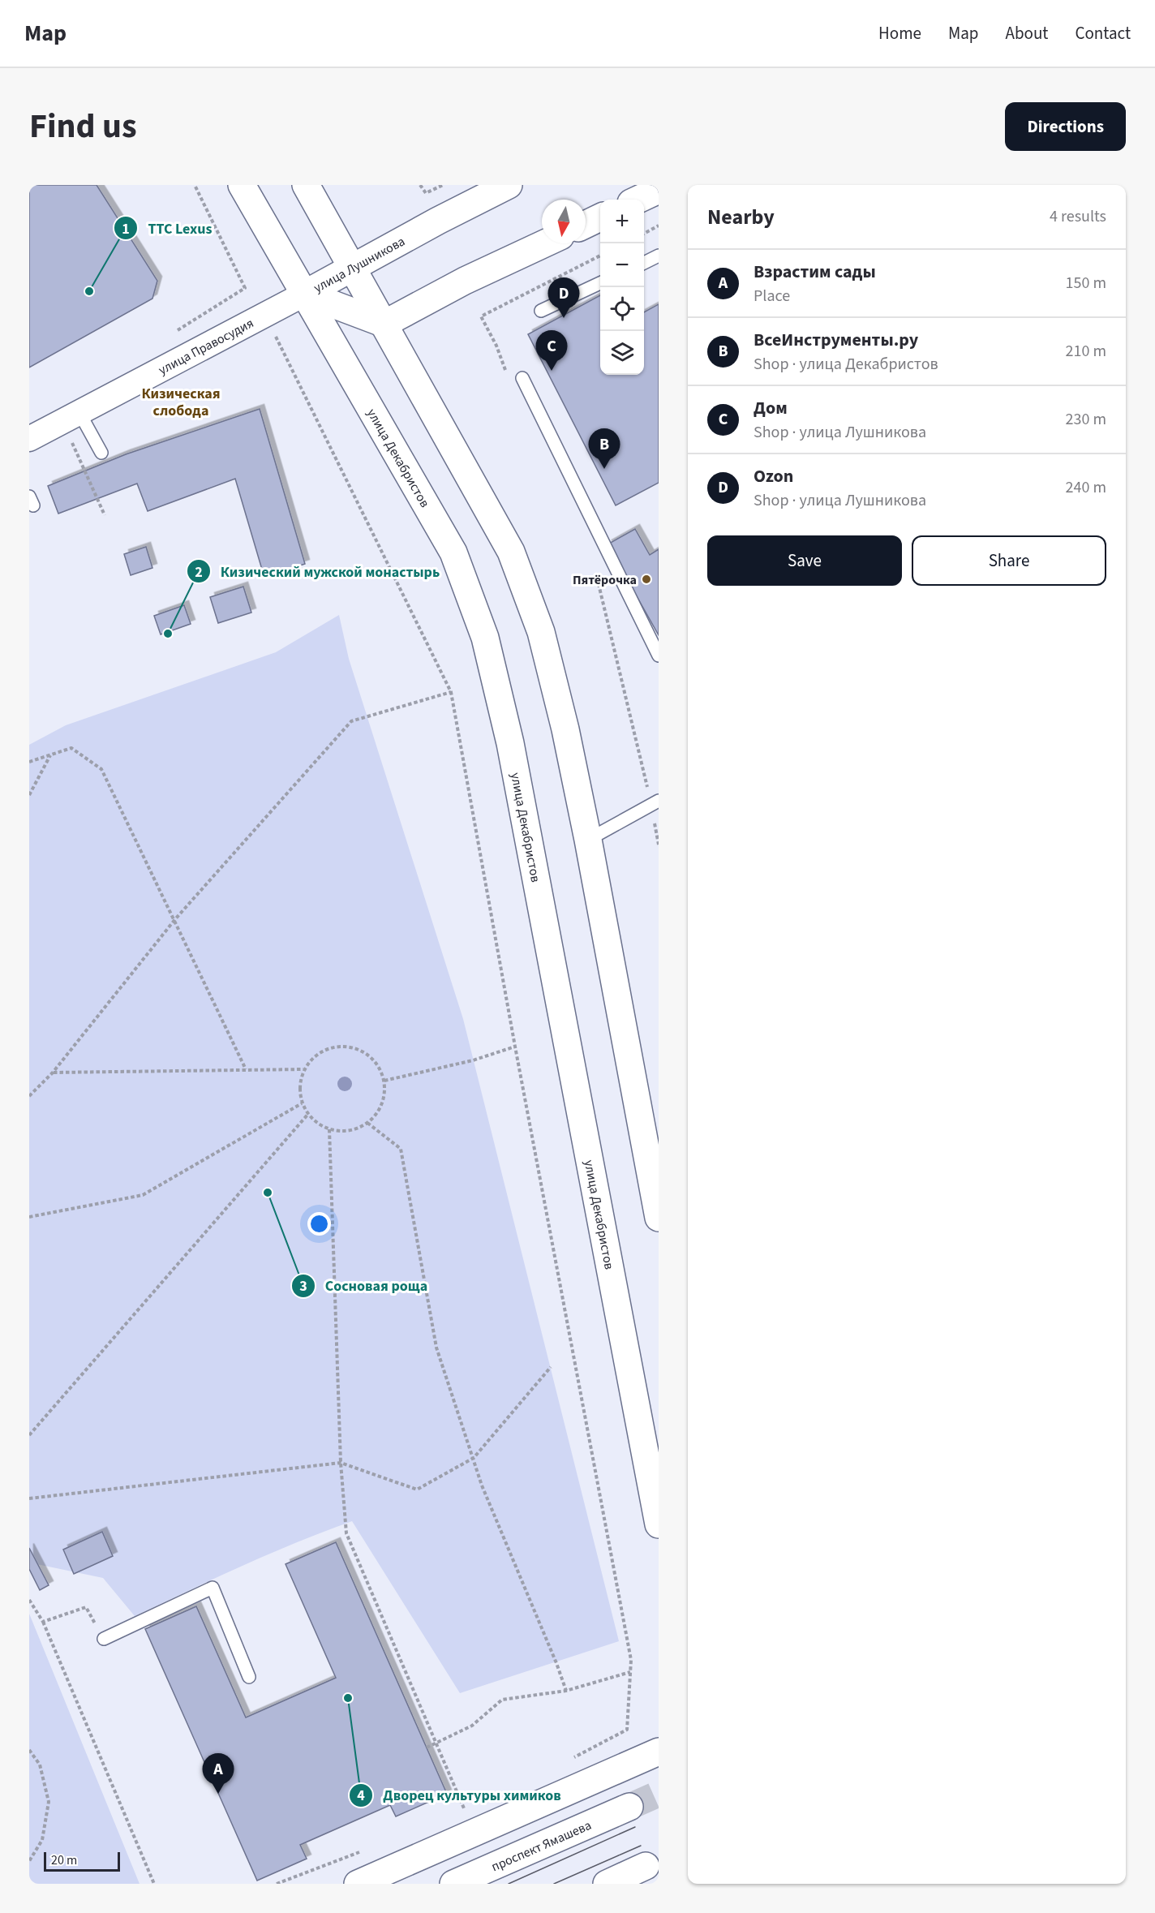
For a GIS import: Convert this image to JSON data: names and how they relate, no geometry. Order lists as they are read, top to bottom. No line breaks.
{"streets":{"main road":["улица Лушникова","улица Декабристов","проспект Ямашева"],"street":["улица Правосудия"]},"crossings":[["улица Лушникова","улица Правосудия"],["улица Лушникова","улица Декабристов"],["улица Правосудия","улица Декабристов"]],"districts":["Кизическая слобода"],"places":["ТТС Lexus","Пятёрочка","Кизический мужской монастырь","Сосновая роща","Дворец культуры химиков"],"scale_bar":"20 m","north":"bottom","page":{"header":"Map","nav":["Home","Map","About","Contact"],"title":"Find us","buttons":["Directions",["Save","Share"]],"heading":["Nearby","4 results"],"map_buttons":["+","−"],"list":[{"mark":"A","name":"Взрастим сады","note":"Place","value":"150 m"},{"mark":"B","name":"ВсеИнструменты.ру","note":"Shop · улица Декабристов","value":"210 m"},{"mark":"C","name":"Дом","note":"Shop · улица Лушникова","value":"230 m"},{"mark":"D","name":"Ozon","note":"Shop · улица Лушникова","value":"240 m"}],"pins":["D","C","B","A"],"scale":"20 m"}}
